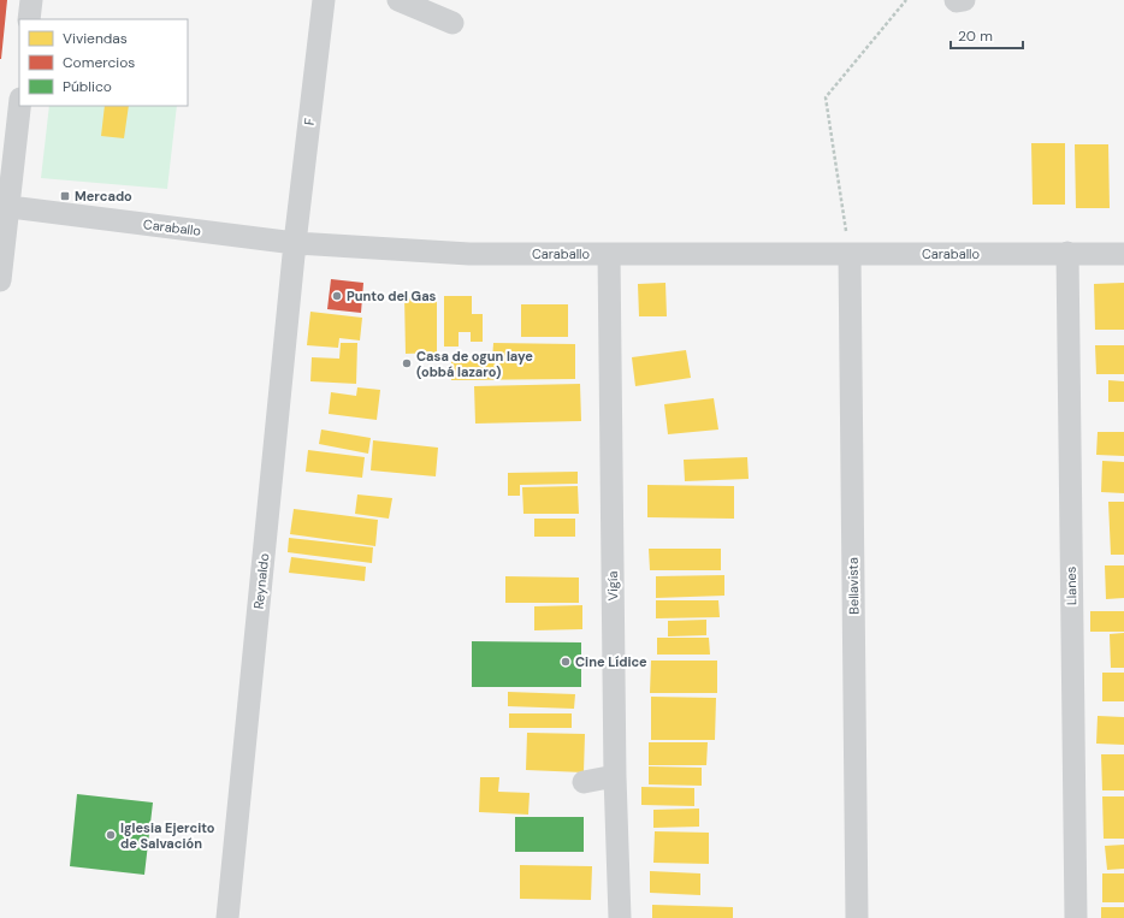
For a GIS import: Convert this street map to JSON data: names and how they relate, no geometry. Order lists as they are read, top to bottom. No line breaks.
{"streets":{"street":["F","Caraballo","Reynaldo","Vigía","Bellavista","Llanes"]},"crossings":[["F","Caraballo"],["F","Reynaldo"],["Caraballo","Reynaldo"],["Caraballo","Vigía"],["Caraballo","Bellavista"],["Caraballo","Llanes"]],"places":{"transit":["Mercado"],"other":["Punto del Gas","Casa de ogun laye (obbá lazaro)","Cine Lídice","Iglesia Ejercito de Salvación"]},"legend":["Viviendas","Comercios","Público"],"scale_bar":"20 m"}
